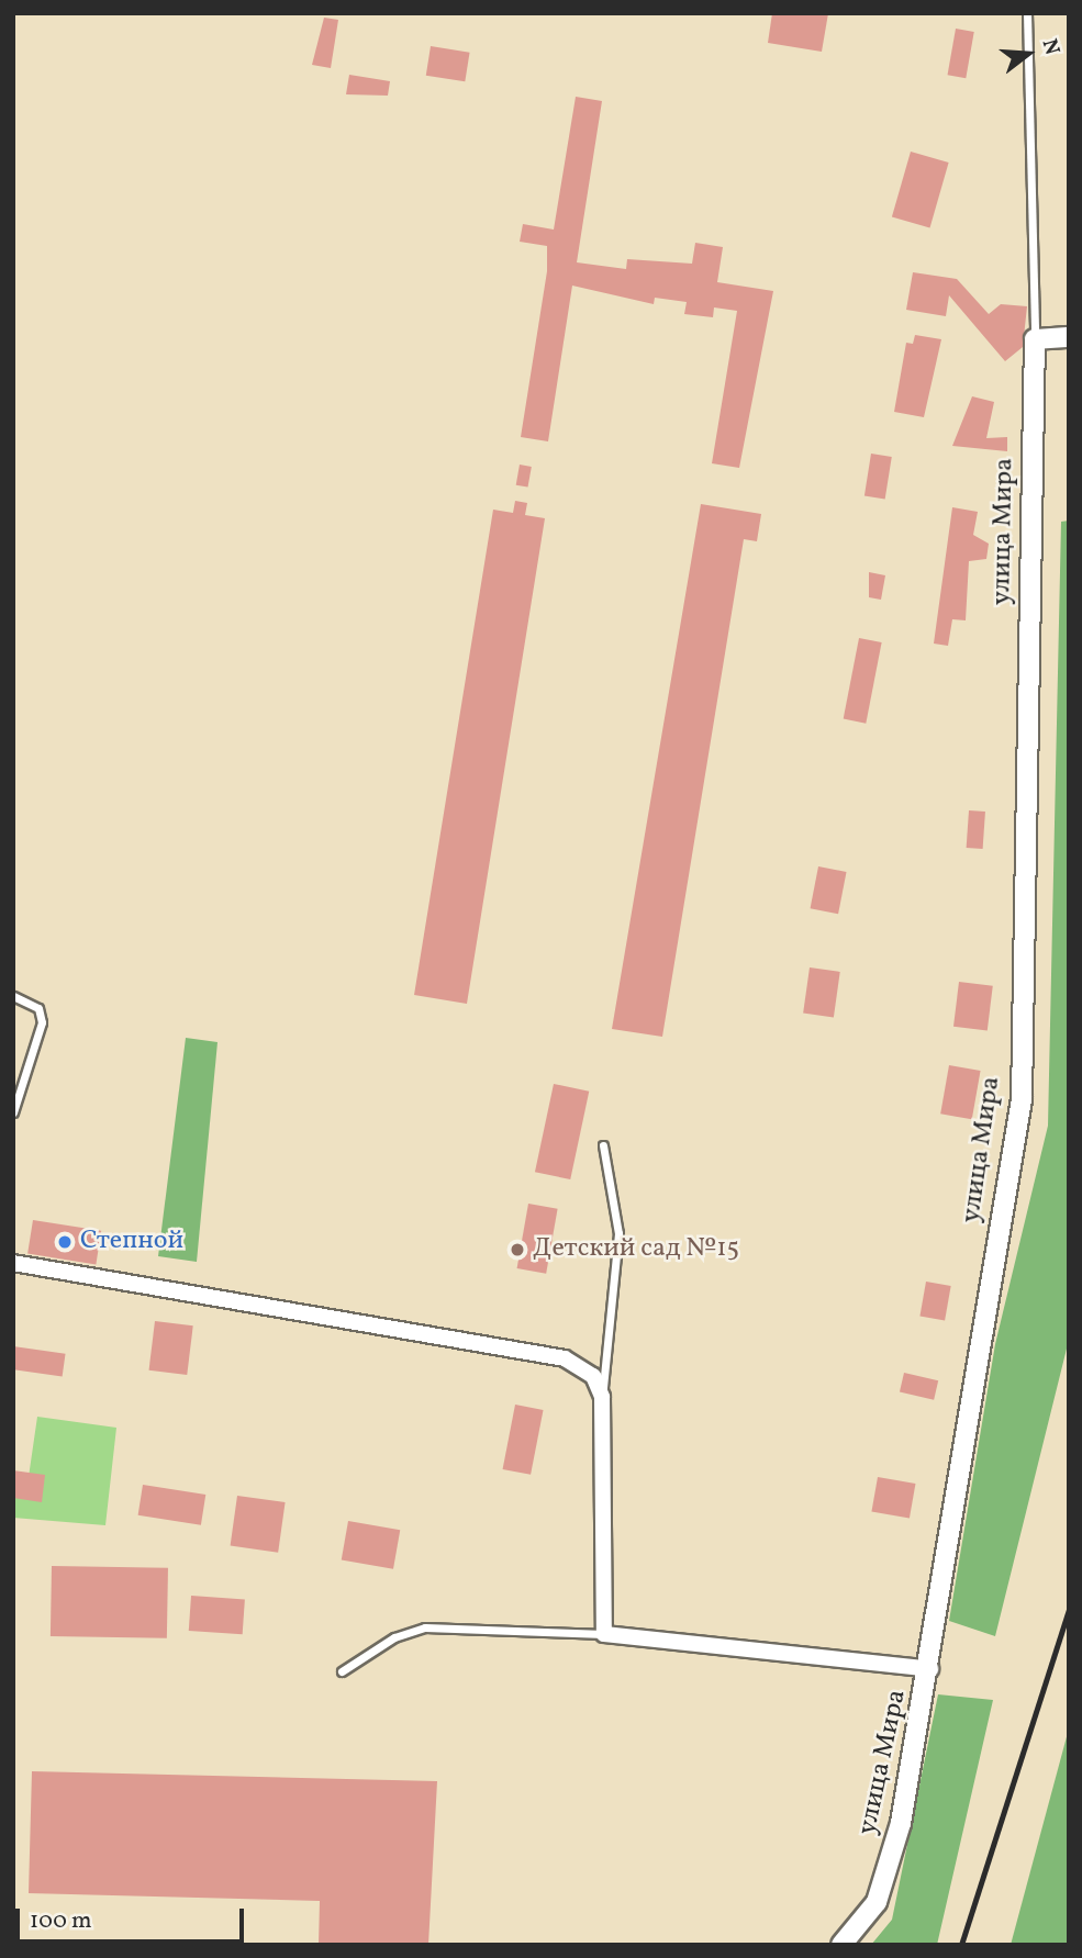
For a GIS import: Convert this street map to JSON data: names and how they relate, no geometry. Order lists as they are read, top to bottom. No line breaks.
{"streets":{"street":["улица Мира"]},"places":["Степной","Детский сад №15"],"scale_bar":"100 m","north":"right"}
